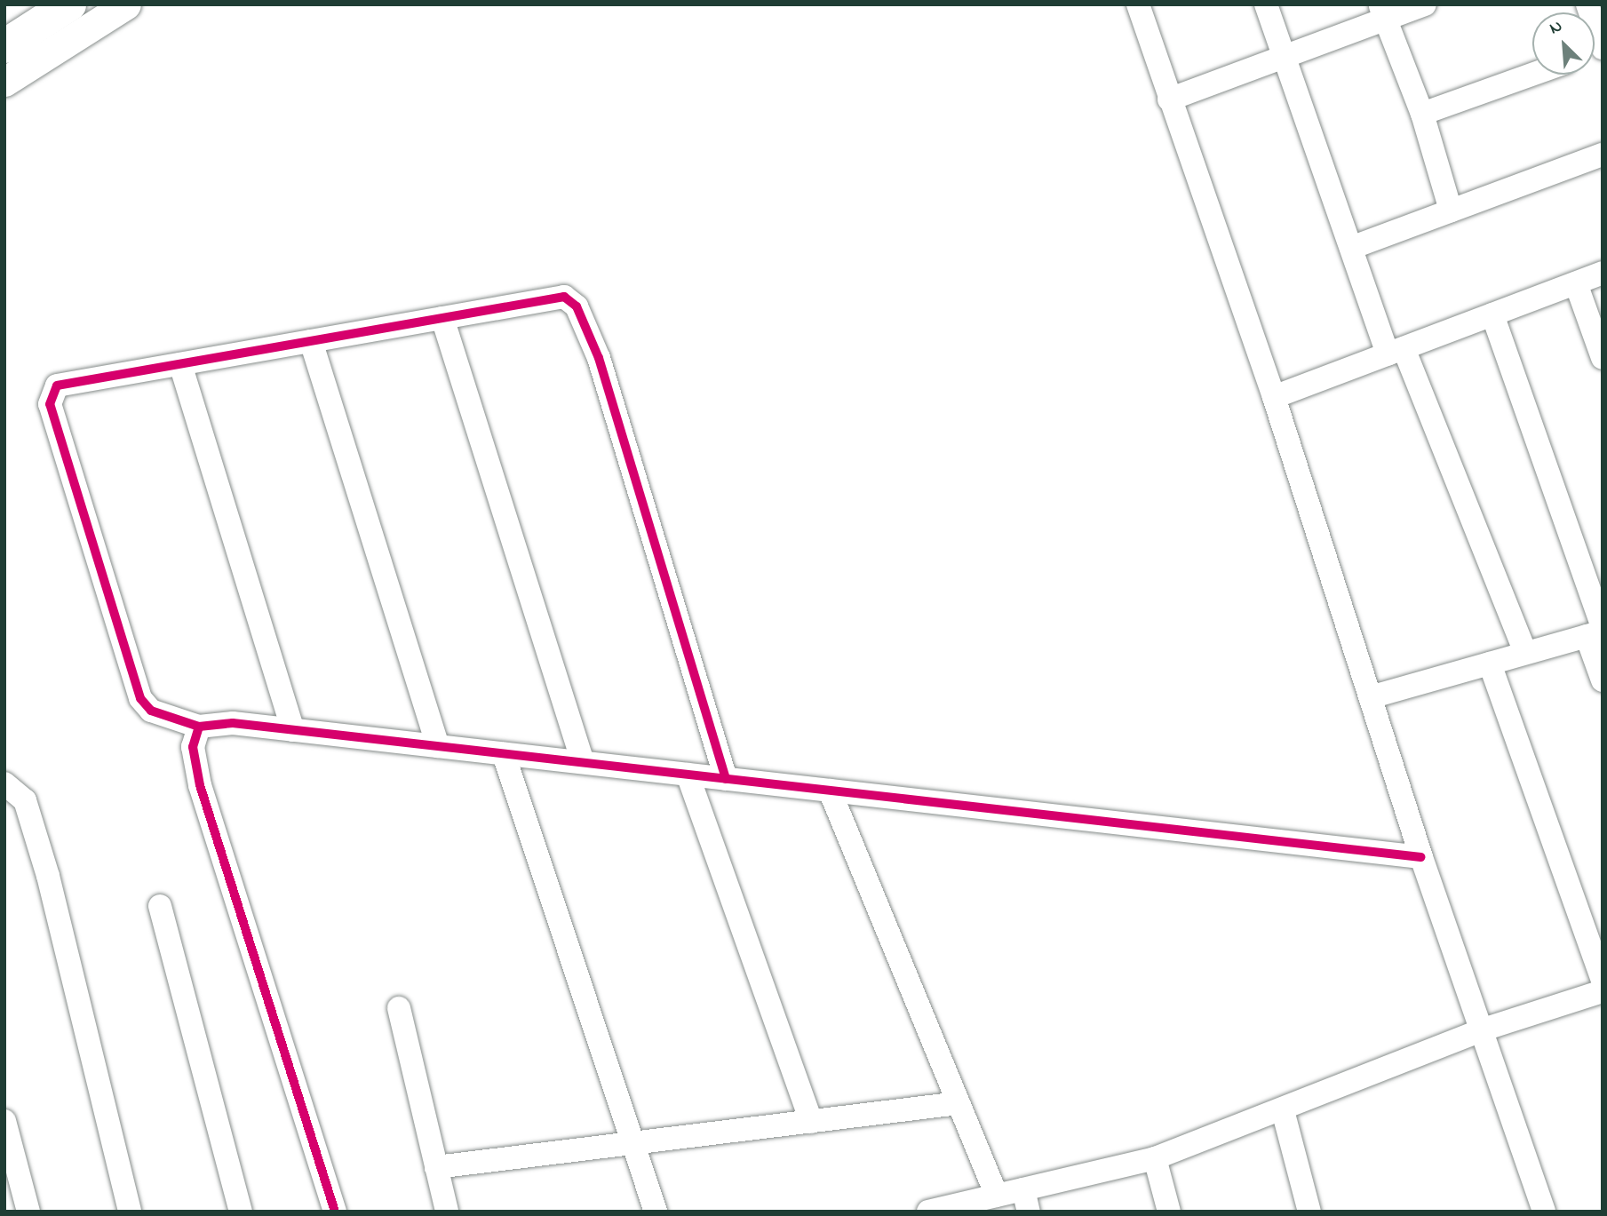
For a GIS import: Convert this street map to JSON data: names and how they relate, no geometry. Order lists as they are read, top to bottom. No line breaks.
{"north":"top left"}
